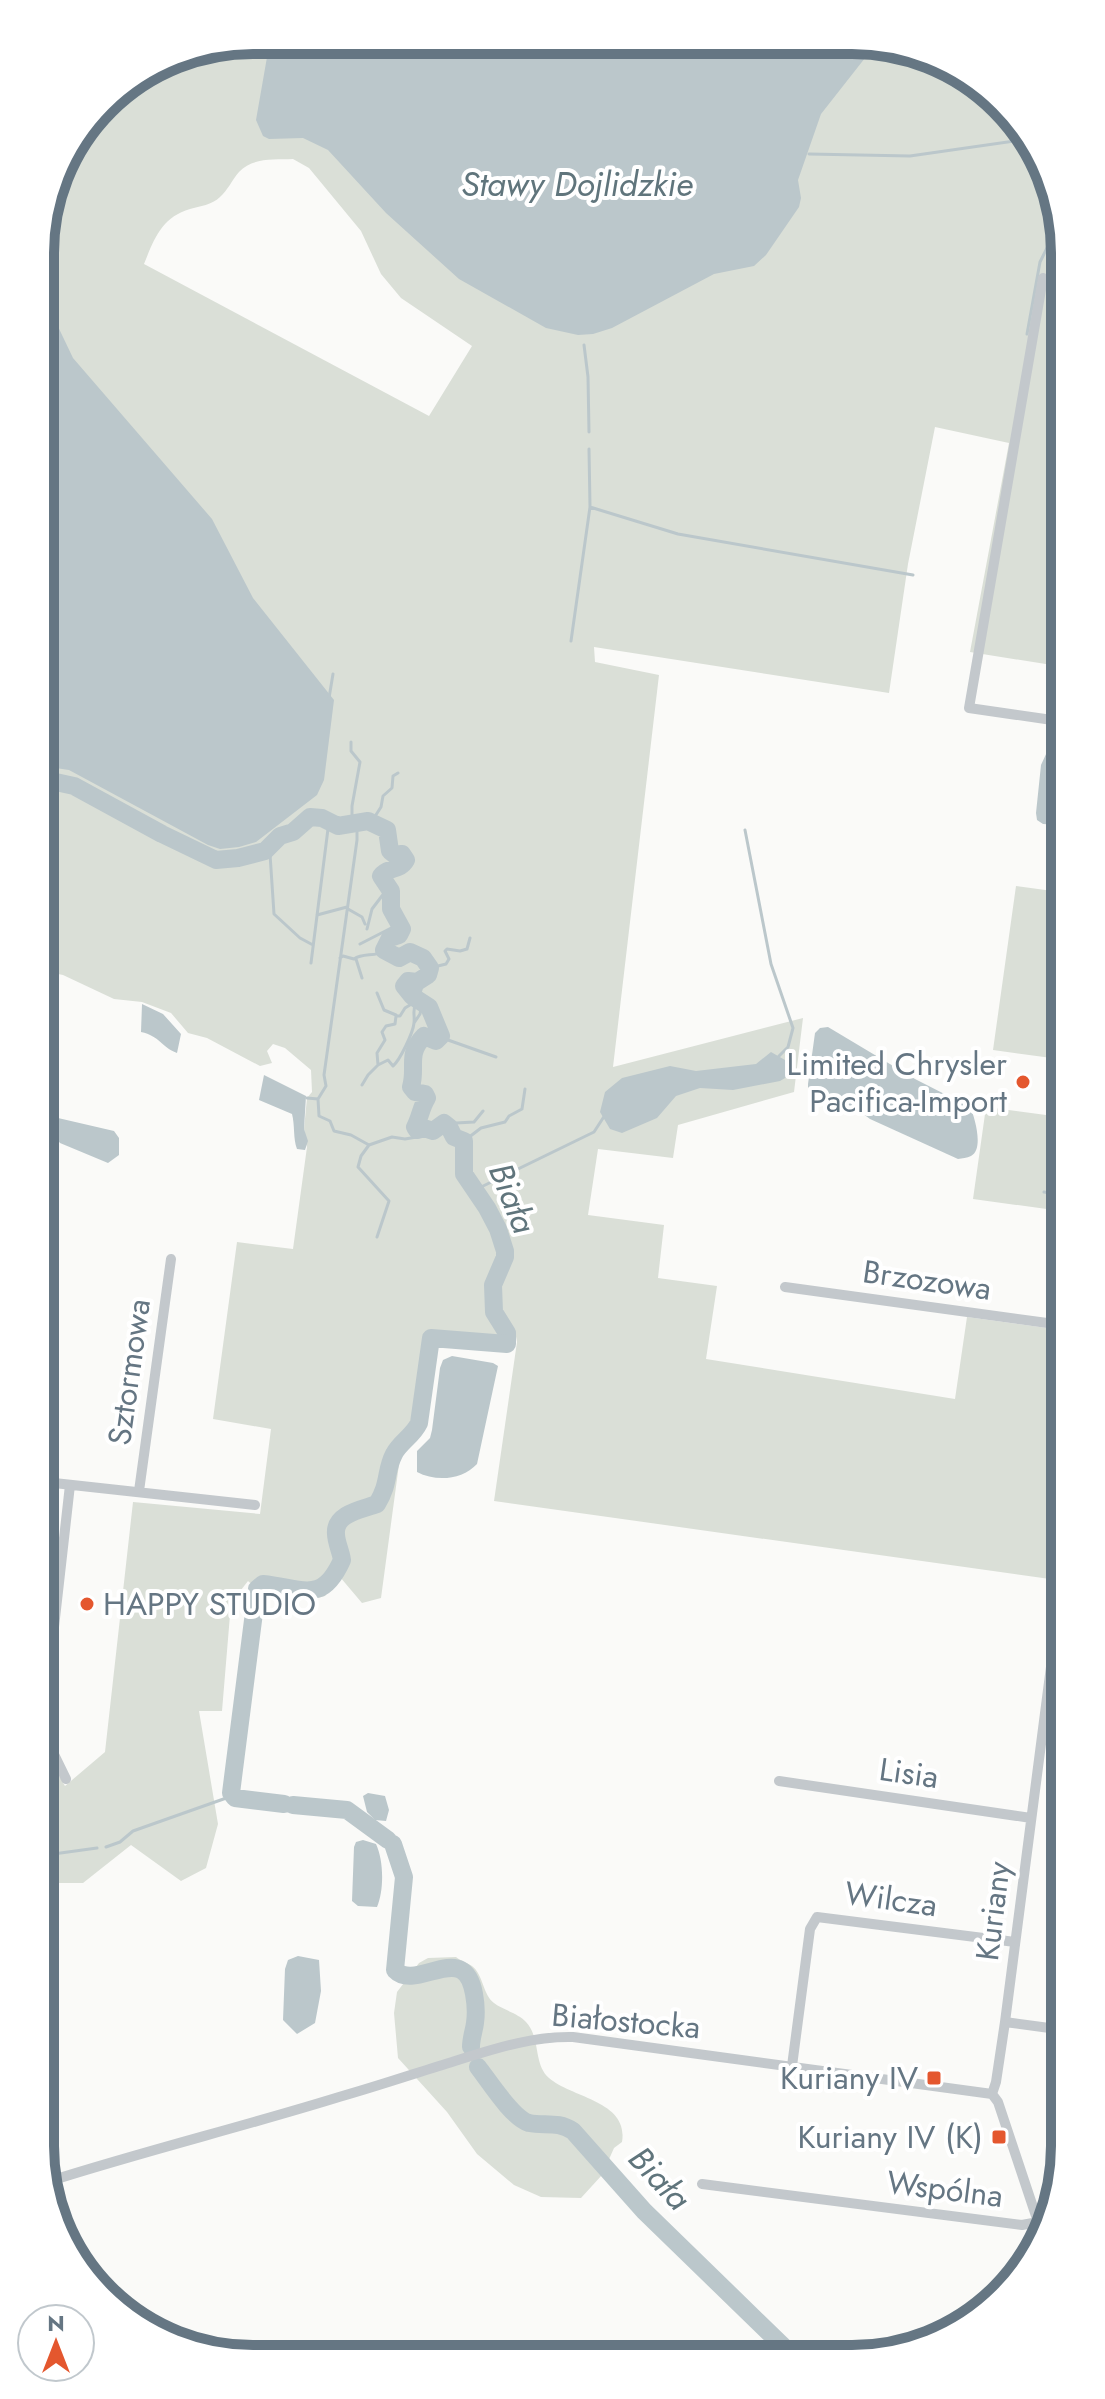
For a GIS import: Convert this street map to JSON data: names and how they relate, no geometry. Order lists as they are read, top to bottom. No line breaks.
{"streets":{"street":["Brzozowa","Sztormowa","Lisia","Wilcza","Kuriany","Białostocka","Wspólna"]},"crossings":[["Lisia","Kuriany"],["Wilcza","Kuriany"],["Wilcza","Białostocka"],["Kuriany","Białostocka"]],"water":["Stawy Dojlidzkie","Biała"],"places":{"other":["Limited Chrysler Pacifica-Import","HAPPY STUDIO"],"transit":["Kuriany IV","Kuriany IV (K)"]},"north":"top"}
